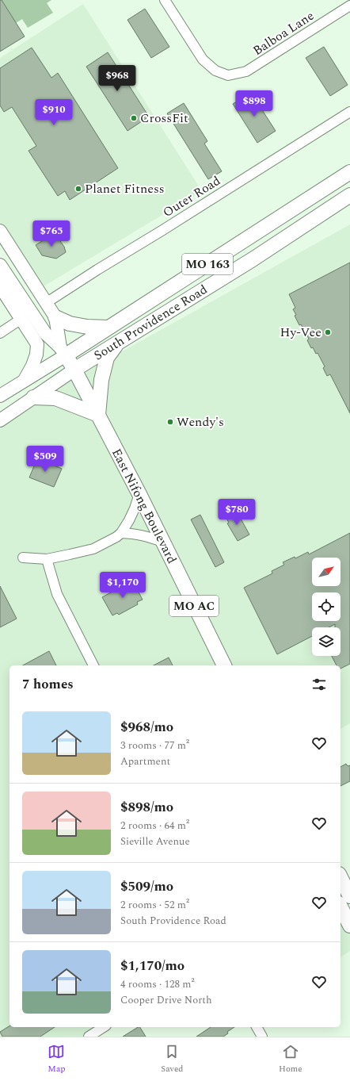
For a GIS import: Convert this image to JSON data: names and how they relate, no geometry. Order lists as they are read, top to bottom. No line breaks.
{"streets":{"main road":["MO 163","South Providence Road","East Nifong Boulevard","MO AC"],"street":["Balboa Lane","Outer Road"]},"crossings":[["Outer Road","East Nifong Boulevard"],["South Providence Road","East Nifong Boulevard"]],"places":["CrossFit","Planet Fitness","Hy-Vee","Wendy's"],"north":"top right","page":{"price":["$968","$898","$910","$765","$509","$780","$1,170"],"heading":"7 homes","list":[{"name":"$968/mo","note":"3 rooms · 77 m² · Apartment"},{"name":"$898/mo","note":"2 rooms · 64 m² · Sieville Avenue"},{"name":"$509/mo","note":"2 rooms · 52 m² · South Providence Road"},{"name":"$1,170/mo","note":"4 rooms · 128 m² · Cooper Drive North"}],"tabs":["Map","Saved","Home"]}}
